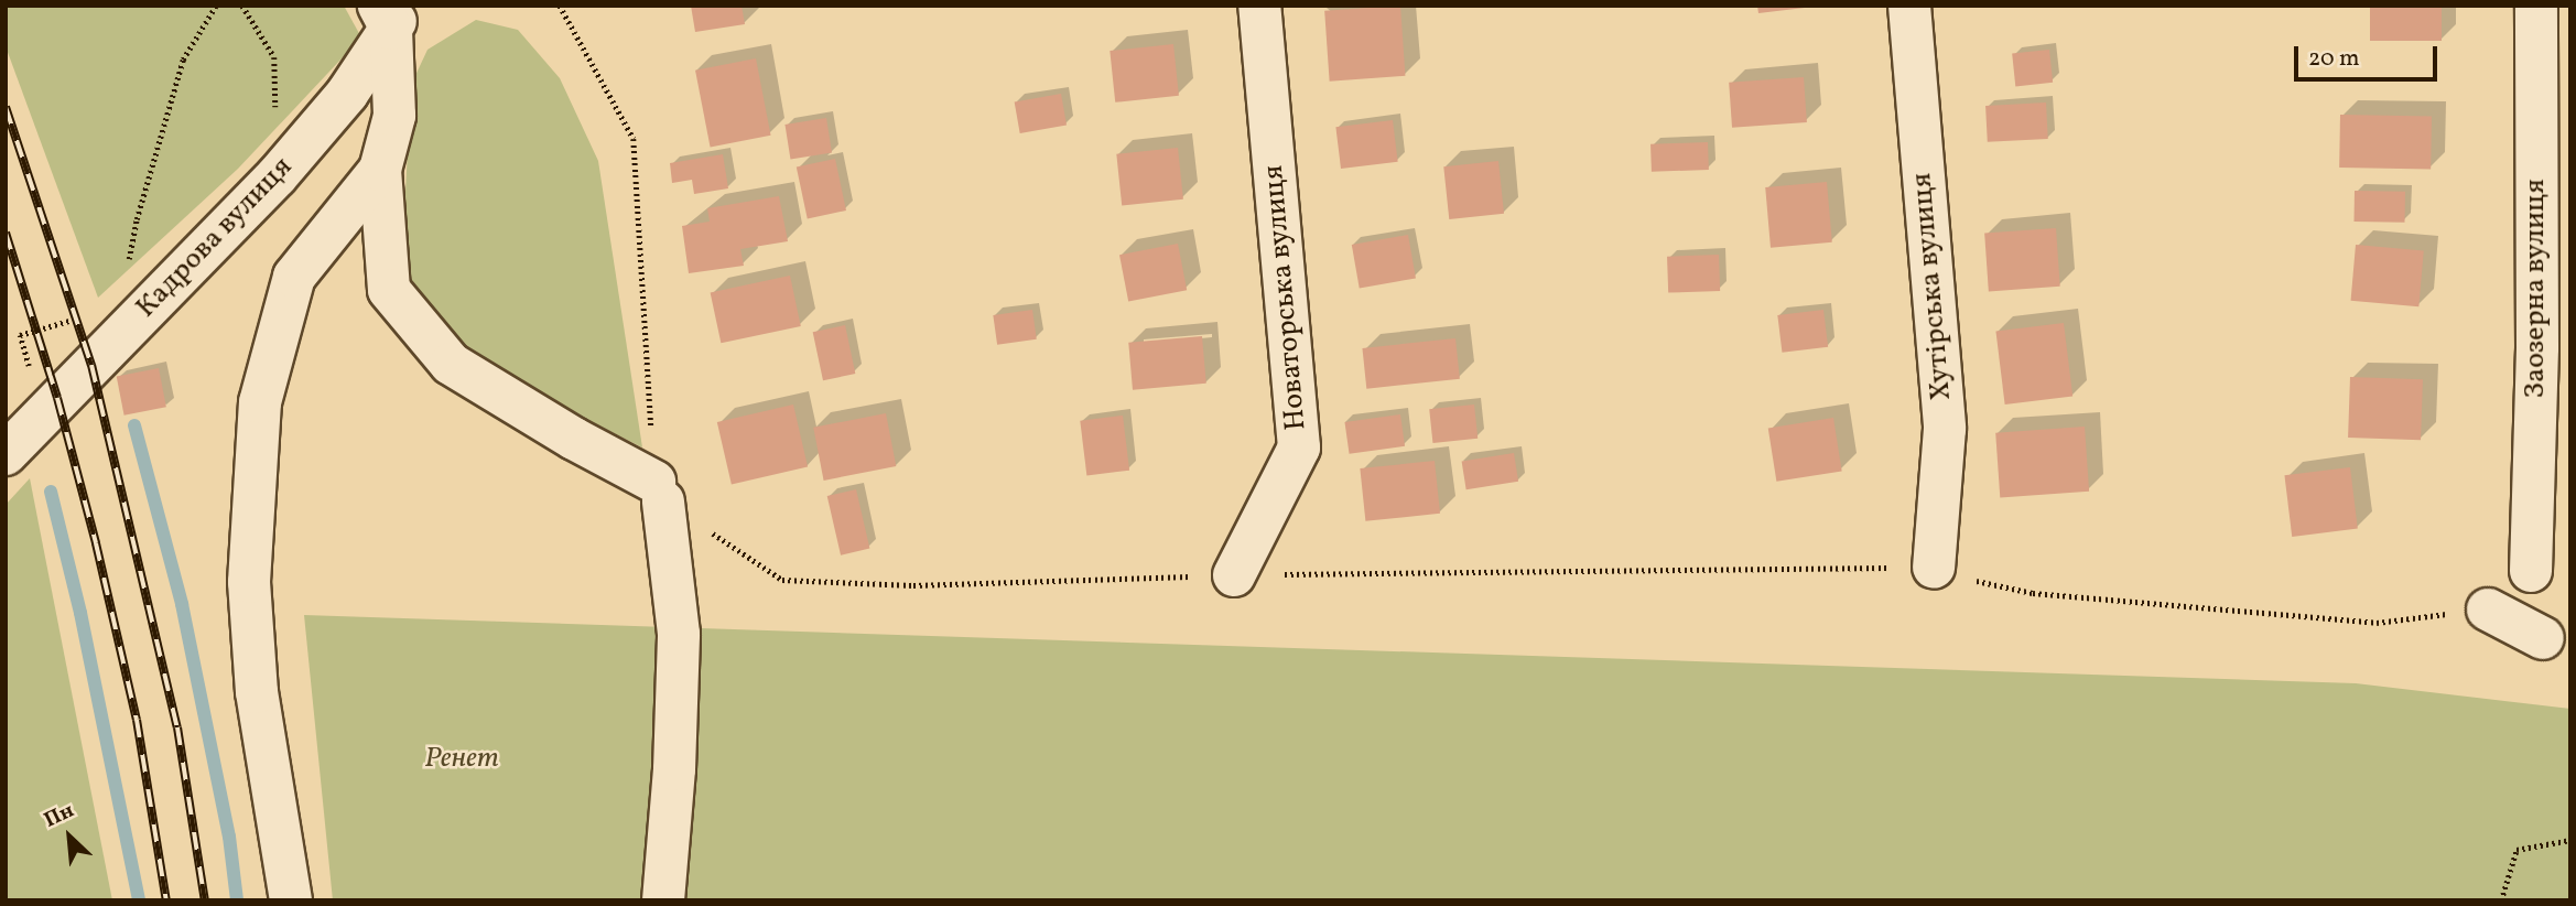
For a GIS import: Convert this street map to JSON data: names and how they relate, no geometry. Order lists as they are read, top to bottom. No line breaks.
{"streets":{"street":["Кадрова вулиця","Хутірська вулиця","Заозерна вулиця","Новаторська вулиця"]},"parks":["Ренет"],"scale_bar":"20 m","north":"top left"}
